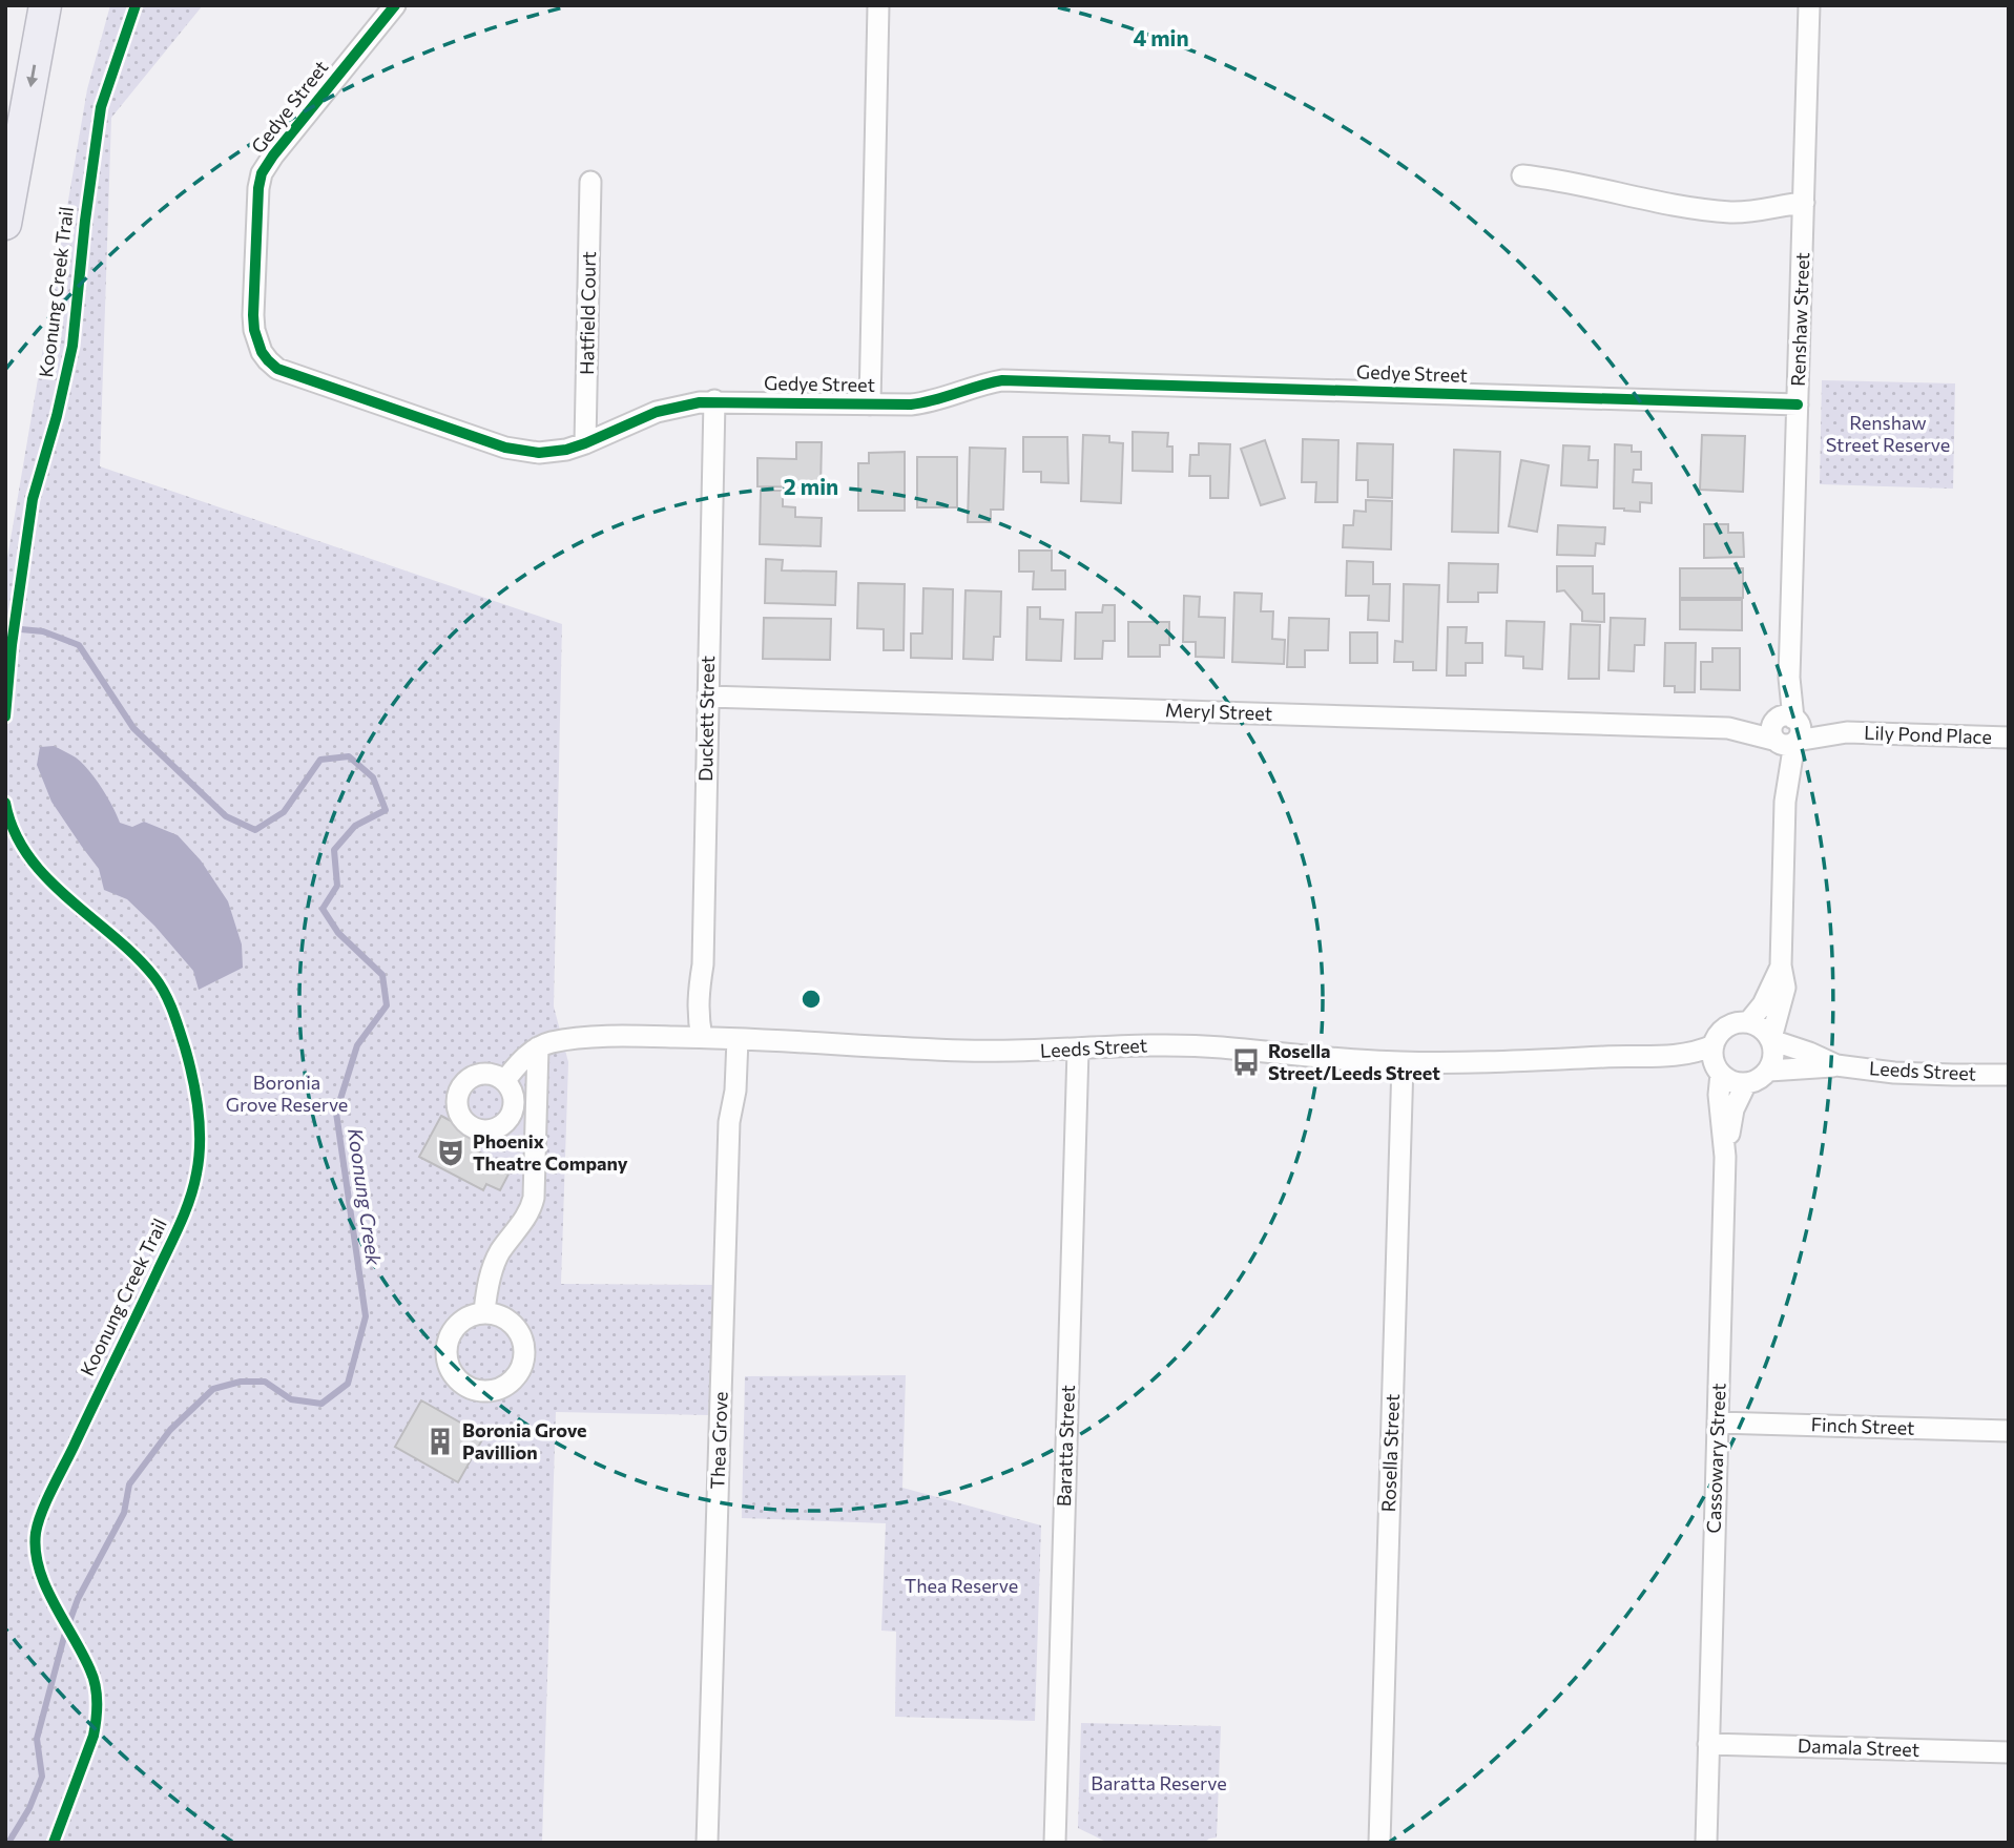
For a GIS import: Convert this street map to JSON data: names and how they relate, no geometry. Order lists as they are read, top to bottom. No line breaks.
{"streets":{"street":["Gedye Street","Hatfield Court","Renshaw Street","Meryl Street","Duckett Street","Lily Pond Place","Leeds Street","Finch Street","Thea Grove","Baratta Street","Rosella Street","Cassowary Street","Damala Street"],"cycle path":["Koonung Creek Trail"]},"crossings":[["Gedye Street","Hatfield Court"],["Gedye Street","Renshaw Street"],["Gedye Street","Duckett Street"],["Renshaw Street","Meryl Street"],["Renshaw Street","Lily Pond Place"],["Renshaw Street","Leeds Street"],["Renshaw Street","Cassowary Street"],["Meryl Street","Duckett Street"],["Meryl Street","Lily Pond Place"],["Duckett Street","Leeds Street"],["Leeds Street","Thea Grove"],["Leeds Street","Baratta Street"],["Leeds Street","Rosella Street"],["Leeds Street","Cassowary Street"],["Finch Street","Cassowary Street"],["Cassowary Street","Damala Street"]],"water":["Koonung Creek"],"parks":["Renshaw Street Reserve","Boronia Grove Reserve","Thea Reserve","Baratta Reserve"],"places":{"bus stop":["Rosella Street/Leeds Street"],"theatre":["Phoenix Theatre Company"],"building":["Boronia Grove Pavillion"]},"rings":["4 min","2 min"]}
